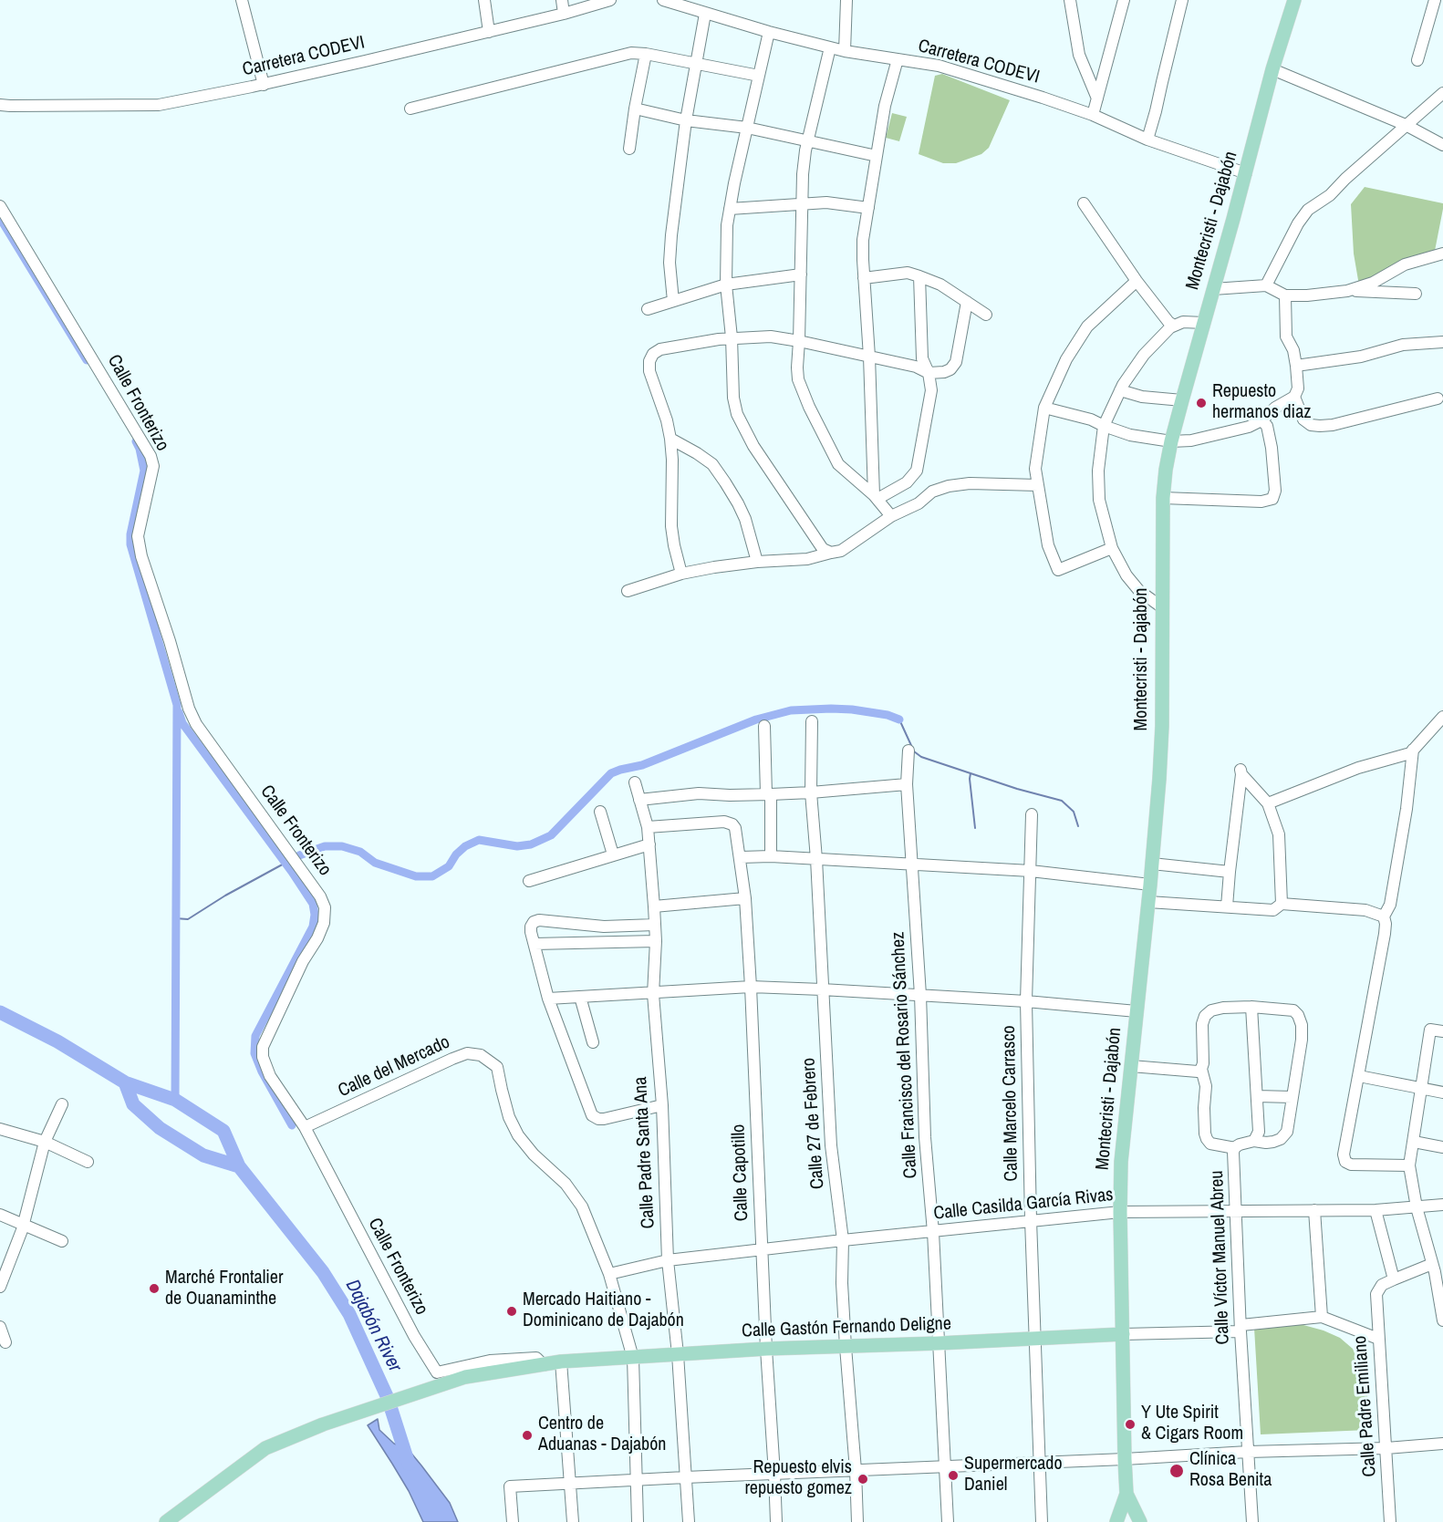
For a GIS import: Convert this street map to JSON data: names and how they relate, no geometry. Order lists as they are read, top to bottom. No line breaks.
{"streets":{"main road":["Montecristi - Dajabón","Calle Gastón Fernando Deligne"],"street":["Carretera CODEVI","Calle Fronterizo","Calle Francisco del Rosario Sánchez","Calle del Mercado","Calle Marcelo Carrasco","Calle 27 de Febrero","Calle Padre Santa Ana","Calle Capotillo","Calle Casilda García Rivas","Calle Víctor Manuel Abreu","Calle Padre Emiliano"]},"crossings":[["Carretera CODEVI","Montecristi - Dajabón"],["Montecristi - Dajabón","Calle Casilda García Rivas"],["Montecristi - Dajabón","Calle Gastón Fernando Deligne"],["Calle Fronterizo","Calle del Mercado"],["Calle Fronterizo","Calle Gastón Fernando Deligne"],["Calle Francisco del Rosario Sánchez","Calle Casilda García Rivas"],["Calle Francisco del Rosario Sánchez","Calle Gastón Fernando Deligne"],["Calle del Mercado","Calle Casilda García Rivas"],["Calle del Mercado","Calle Gastón Fernando Deligne"],["Calle Marcelo Carrasco","Calle Casilda García Rivas"],["Calle Marcelo Carrasco","Calle Gastón Fernando Deligne"],["Calle 27 de Febrero","Calle Casilda García Rivas"],["Calle 27 de Febrero","Calle Gastón Fernando Deligne"],["Calle Padre Santa Ana","Calle Capotillo"],["Calle Padre Santa Ana","Calle Casilda García Rivas"],["Calle Padre Santa Ana","Calle Gastón Fernando Deligne"],["Calle Capotillo","Calle Casilda García Rivas"],["Calle Capotillo","Calle Gastón Fernando Deligne"],["Calle Casilda García Rivas","Calle Víctor Manuel Abreu"],["Calle Víctor Manuel Abreu","Calle Gastón Fernando Deligne"]],"water":["Dajabón River"],"places":["Repuesto hermanos diaz","Marché Frontalier de Ouanaminthe","Mercado Haitiano - Dominicano de Dajabón","Y Ute Spirit & Cigars Room","Centro de Aduanas - Dajabón","Clínica Rosa Benita","Supermercado Daniel","Repuesto elvis repuesto gomez"]}
